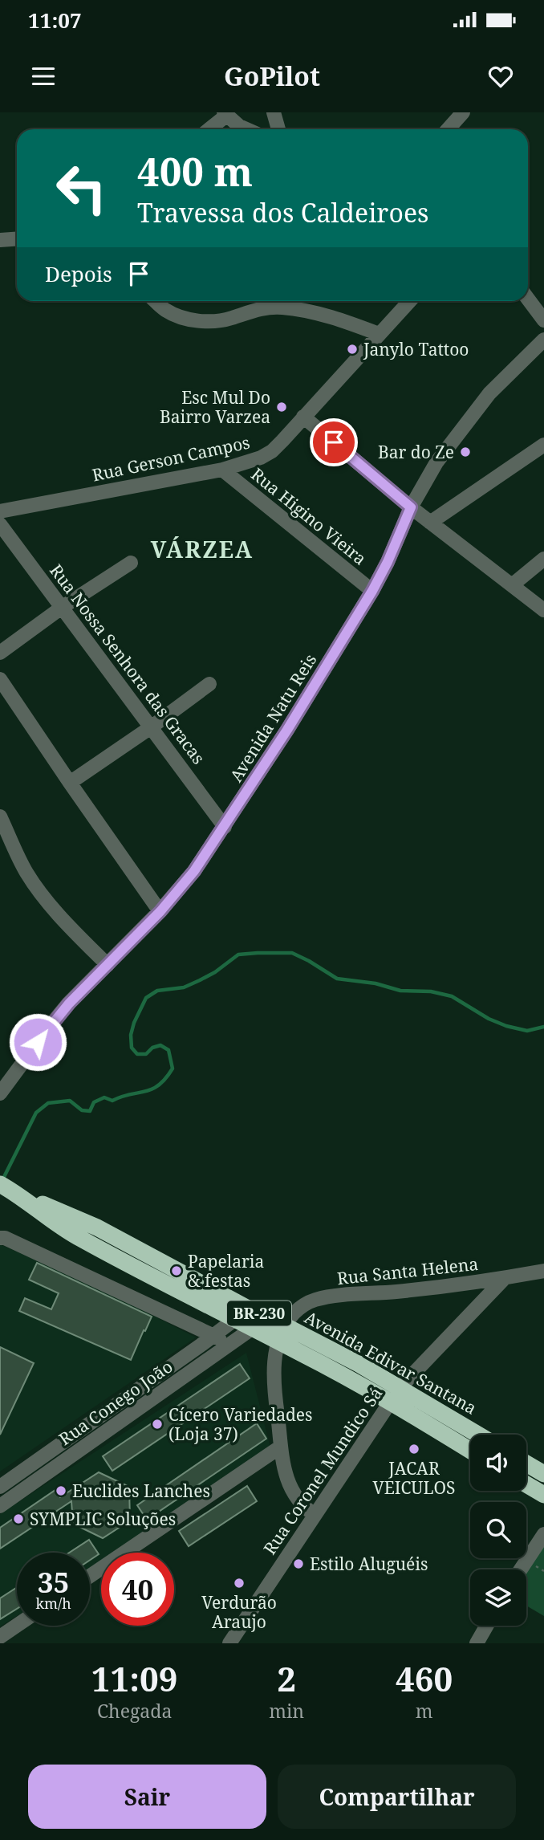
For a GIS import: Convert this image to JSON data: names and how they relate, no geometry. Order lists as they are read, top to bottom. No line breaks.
{"streets":{"highway":["BR-230","Avenida Edivar Santana"],"street":["Rua Gerson Campos","Rua Higino Vieira","Rua Nossa Senhora das Gracas","Avenida Natu Reis","Rua Santa Helena","Rua Conego João","Rua Coronel Mundico Sá"]},"crossings":[["Rua Gerson Campos","Rua Higino Vieira"],["Rua Higino Vieira","Avenida Natu Reis"],["Rua Nossa Senhora das Gracas","Avenida Natu Reis"],["Rua Santa Helena","Avenida Edivar Santana"],["Rua Santa Helena","Rua Coronel Mundico Sá"],["Avenida Edivar Santana","Rua Conego João"],["Avenida Edivar Santana","Rua Coronel Mundico Sá"]],"districts":["VÁRZEA"],"places":["Janylo Tattoo","Esc Mul Do Bairro Varzea","Bar do Ze","Papelaria & festas","Cícero Variedades (Loja 37)","JACAR VEICULOS","Euclides Lanches","SYMPLIC Soluções","Estilo Aluguéis","Verdurão Araujo"],"page":{"status":"11:07","header":"GoPilot","turn":["400 m","Travessa dos Caldeiroes"],"then":"Depois","speed":"35 km/h","limit":"40","eta":["11:09","Chegada","2","min","460","m"],"buttons":["Sair","Compartilhar"]}}
